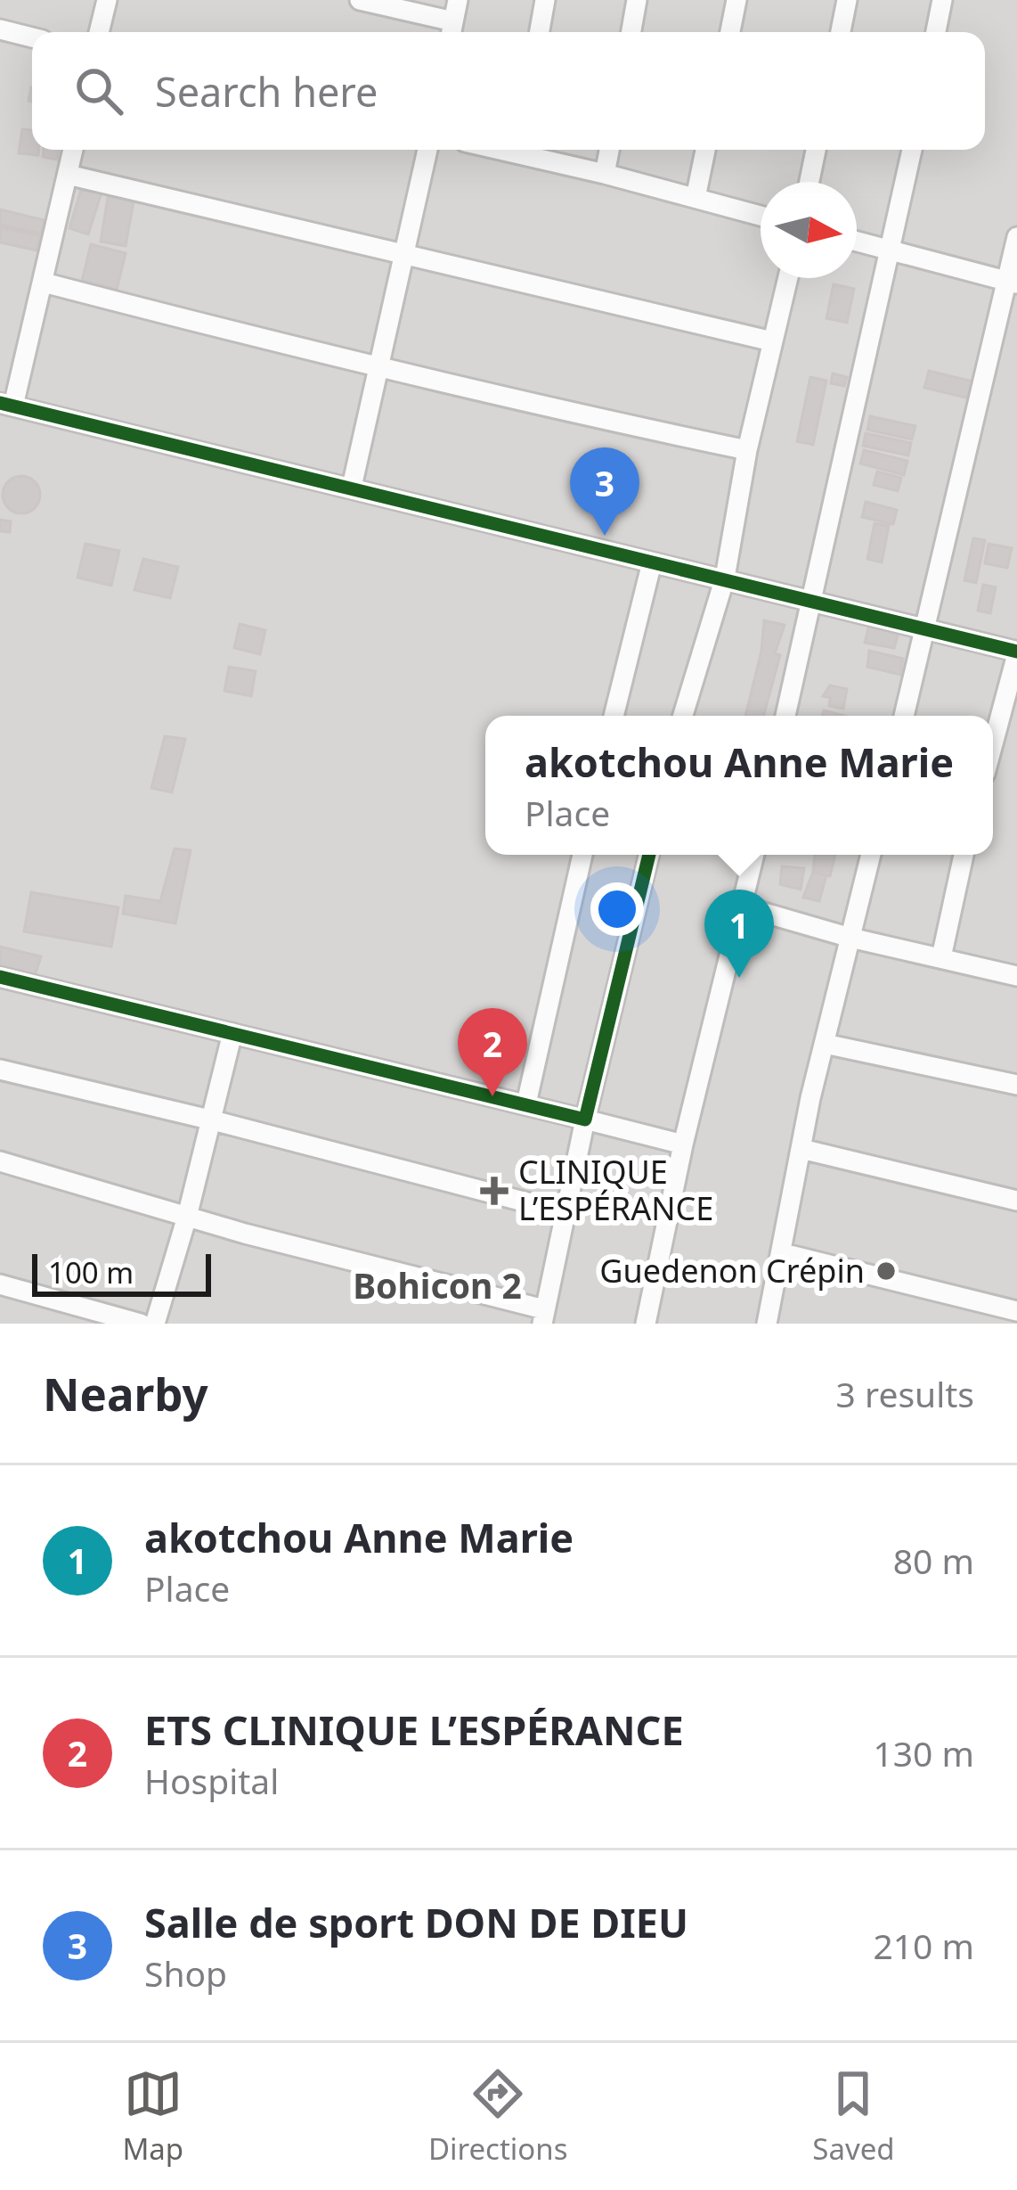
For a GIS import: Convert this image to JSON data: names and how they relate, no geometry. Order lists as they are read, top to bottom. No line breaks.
{"districts":["Bohicon 2"],"places":{"health":["CLINIQUE L’ESPÉRANCE"],"other":["Guedenon Crépin"]},"scale_bar":"100 m","north":"right","page":{"search":"Search here","pins":["3","1","2"],"popup":["akotchou Anne Marie","Place"],"scale":"100 m","heading":["Nearby","3 results"],"list":[{"mark":"1","name":"akotchou Anne Marie","note":"Place","value":"80 m"},{"mark":"2","name":"ETS CLINIQUE L’ESPÉRANCE","note":"Hospital","value":"130 m"},{"mark":"3","name":"Salle de sport DON DE DIEU","note":"Shop","value":"210 m"}],"nav":["Map","Directions","Saved"]}}
